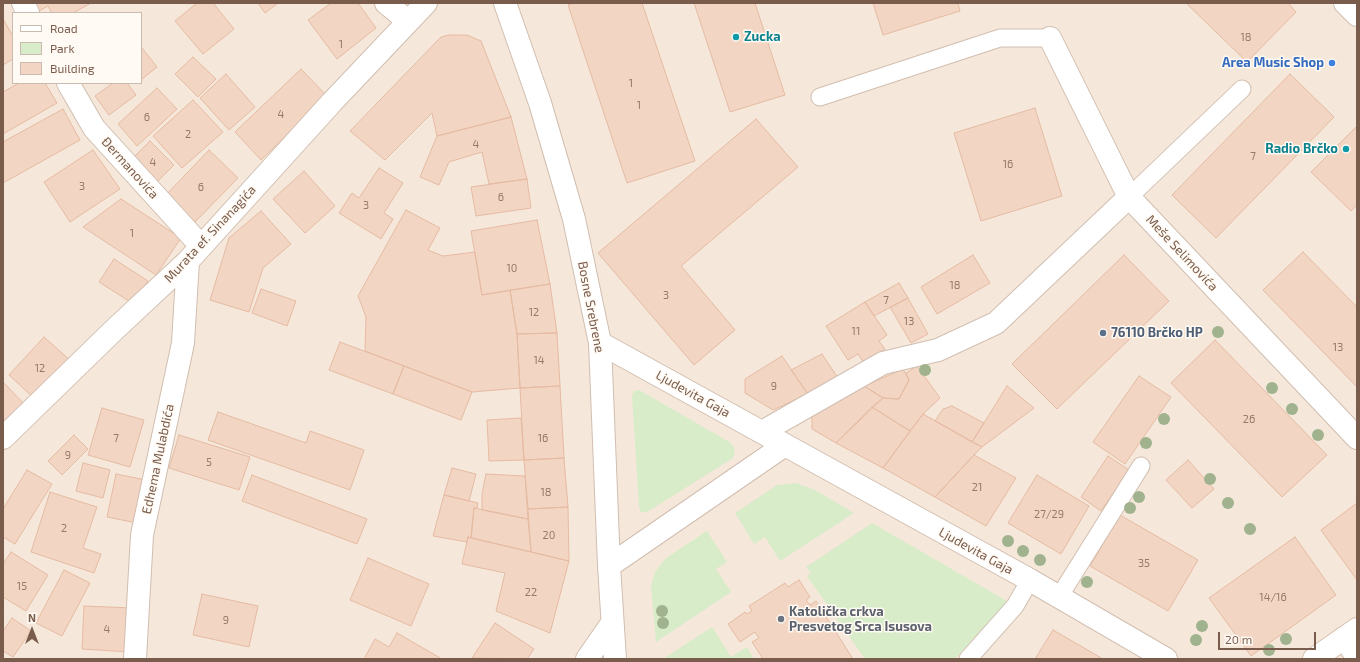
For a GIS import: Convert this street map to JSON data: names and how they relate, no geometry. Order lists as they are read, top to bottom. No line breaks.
{"streets":{"street":["Đermanovića","Murata ef. Sinanagića","Meše Selimovića","Bosne Srebrene","Ljudevita Gaja","Edhema Mulabdića"]},"crossings":[["Đermanovića","Murata ef. Sinanagića"],["Đermanovića","Edhema Mulabdića"],["Murata ef. Sinanagića","Edhema Mulabdića"],["Bosne Srebrene","Ljudevita Gaja"]],"places":["Zucka","Area Music Shop","Radio Brčko","76110 Brčko HP","Katolička crkva Presvetog Srca Isusova"],"house_numbers":["18","1","1","1","4","6","2","4","7","4","16","3","6","6","3","1","10","18","3","7","12","13","11","13","14","12","9","26","7","16","9","5","21","18","27/29","2","20","35","15","22","14/16","9","4"],"legend":["Road","Park","Building"],"scale_bar":"20 m","north":"top"}
